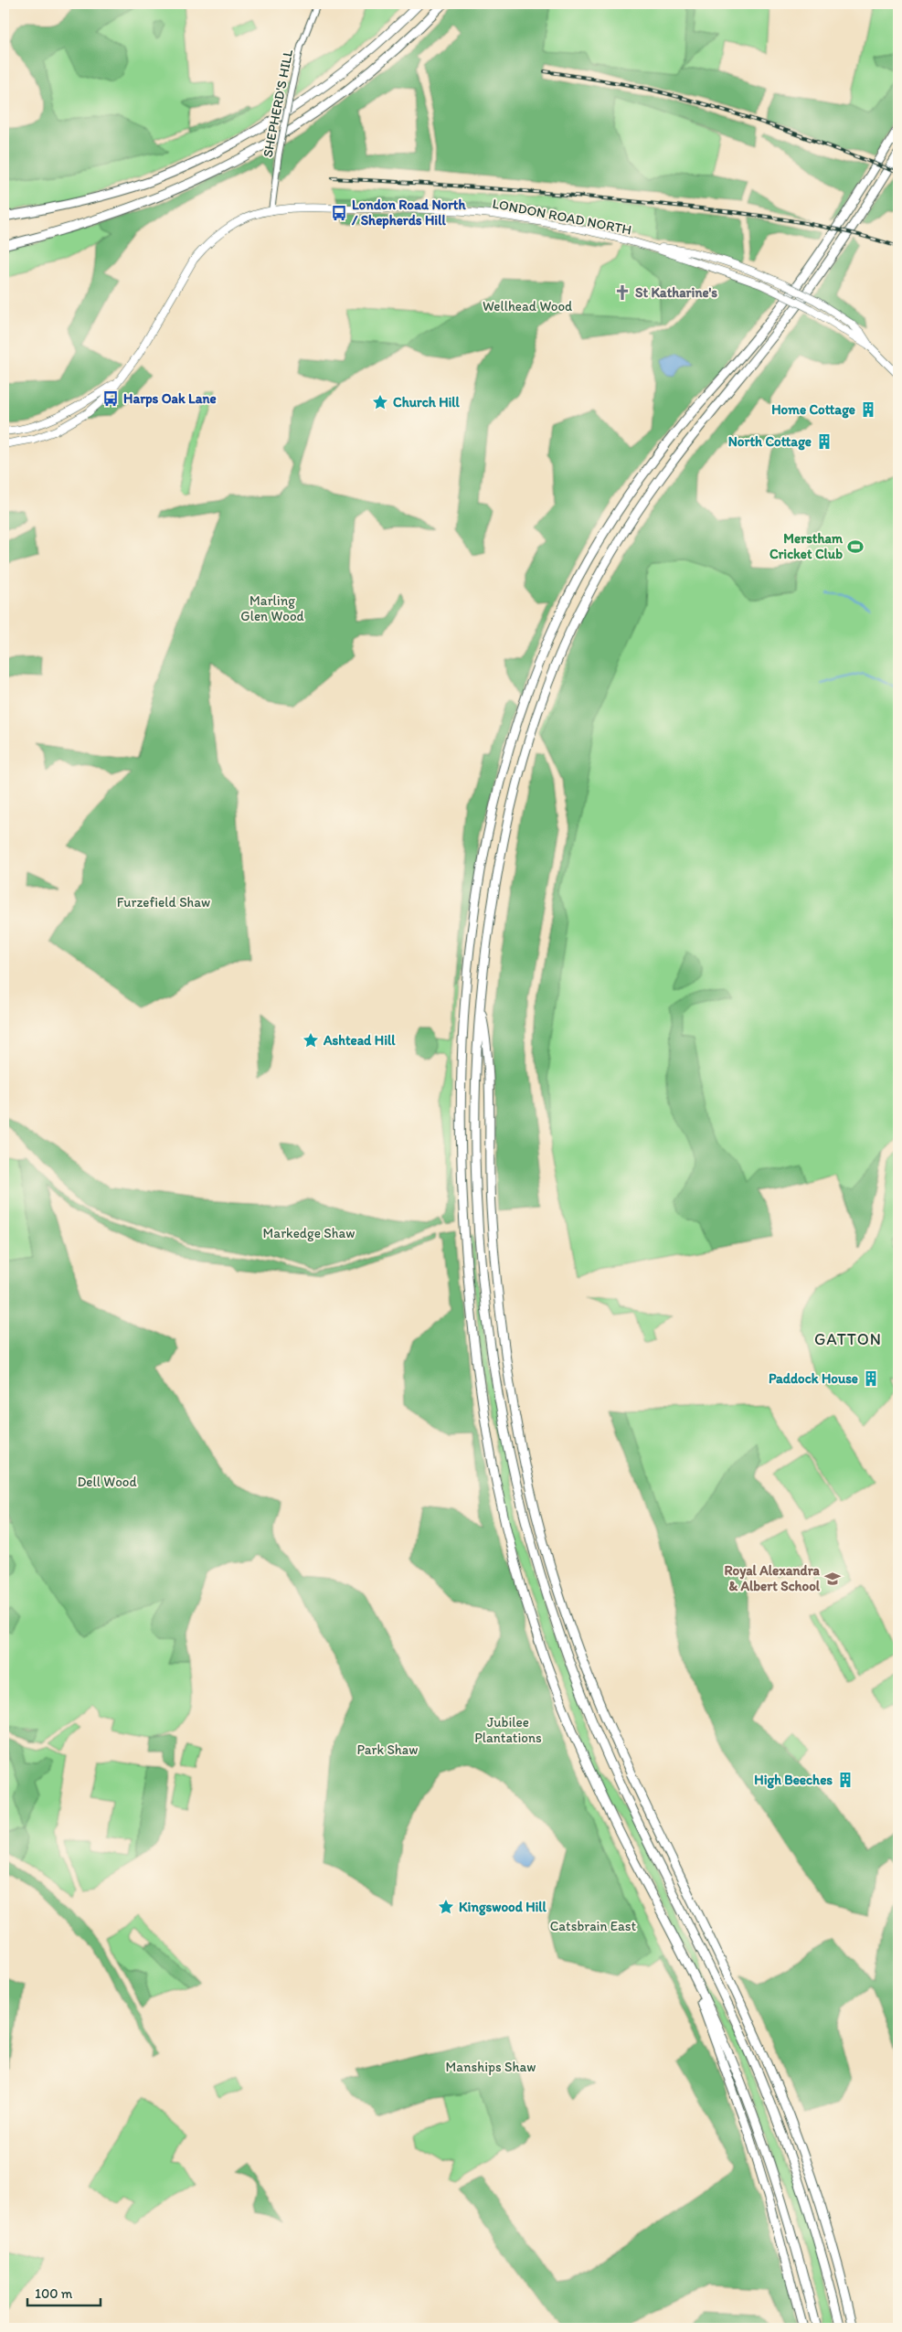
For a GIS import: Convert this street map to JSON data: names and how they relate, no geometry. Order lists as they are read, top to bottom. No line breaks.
{"streets":{"main road":["SHEPHERD'S HILL","LONDON ROAD NORTH"]},"crossings":[["SHEPHERD'S HILL","LONDON ROAD NORTH"]],"districts":["GATTON"],"parks":["Wellhead Wood","Marling Glen Wood","Furzefield Shaw","Markedge Shaw","Dell Wood","Jubilee Plantations","Park Shaw","Catsbrain East","Manships Shaw"],"places":{"bus stop":["London Road North / Shepherds Hill","Harps Oak Lane"],"church":["St Katharine's"],"place":["Church Hill","Ashtead Hill","Kingswood Hill"],"building":["Home Cottage","North Cottage","Paddock House","High Beeches"],"sports":["Merstham Cricket Club"],"school or university":["Royal Alexandra & Albert School"]},"scale_bar":"100 m"}
